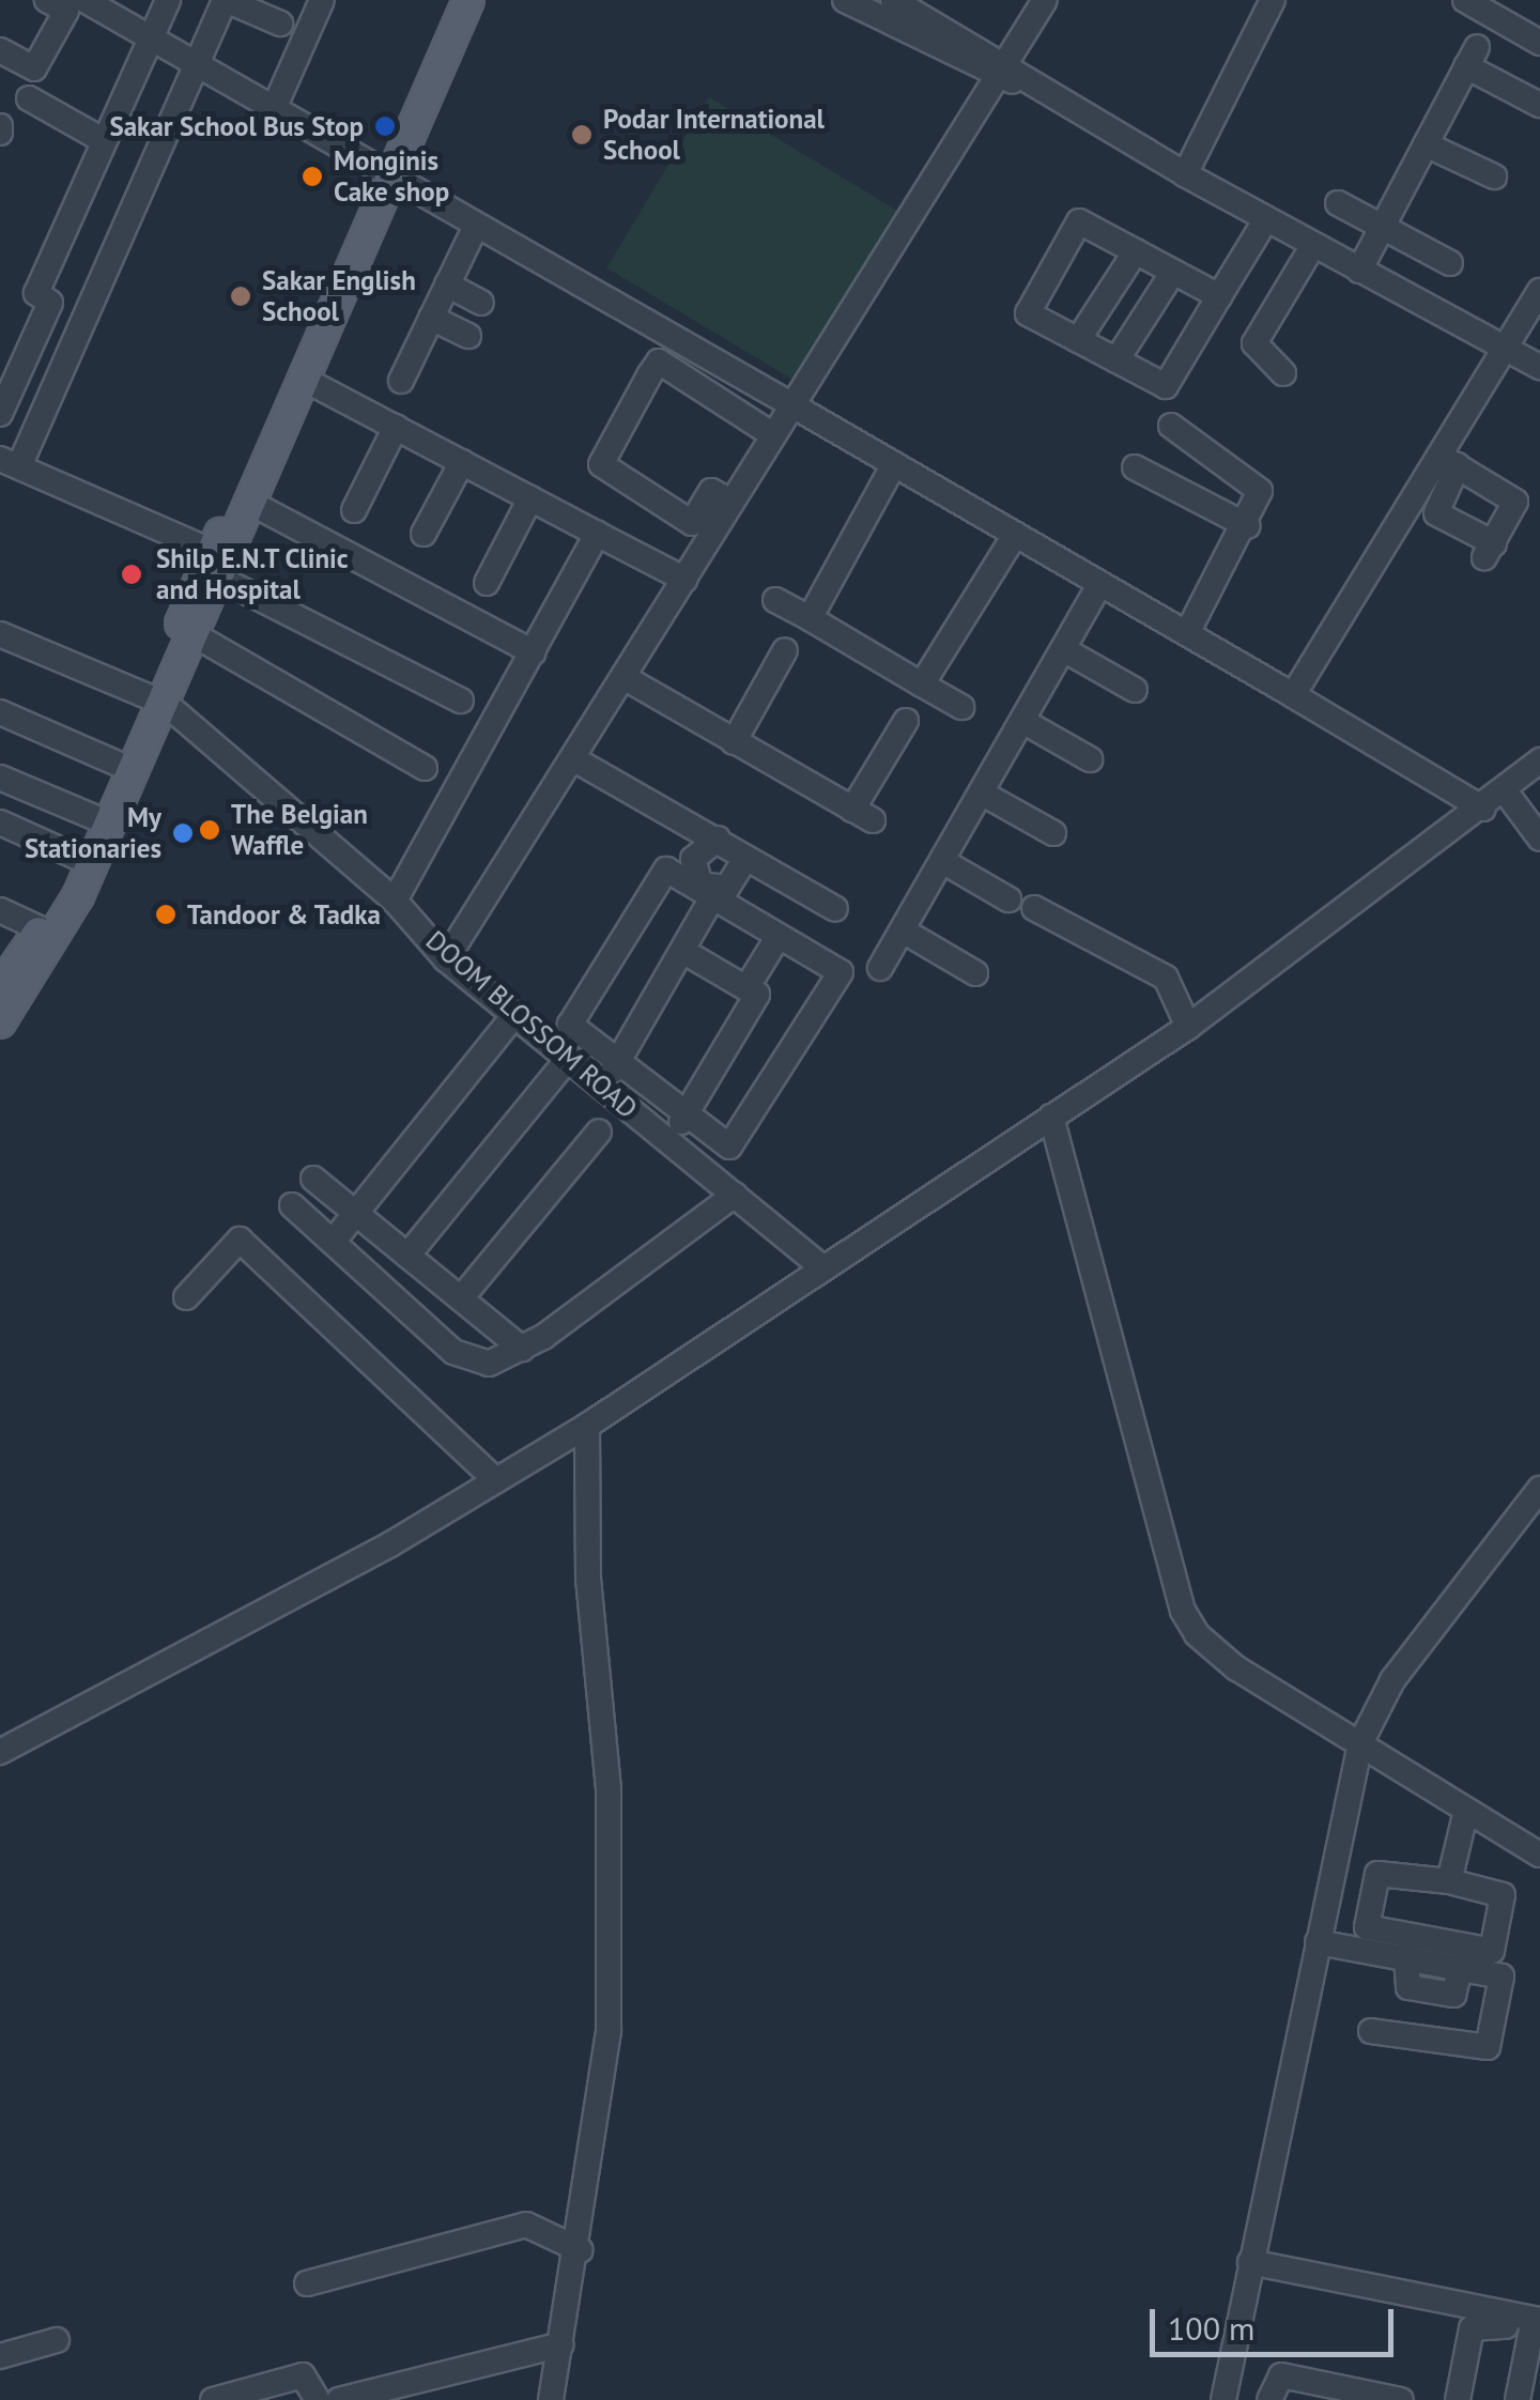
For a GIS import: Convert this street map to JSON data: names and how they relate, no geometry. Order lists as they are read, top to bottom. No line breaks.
{"streets":{"street":["DOOM BLOSSOM ROAD"]},"places":["Sakar School Bus Stop","Podar International School","Monginis Cake shop","Sakar English School","Shilp E.N.T Clinic and Hospital","The Belgian Waffle","My Stationaries","Tandoor & Tadka"],"scale_bar":"100 m"}
